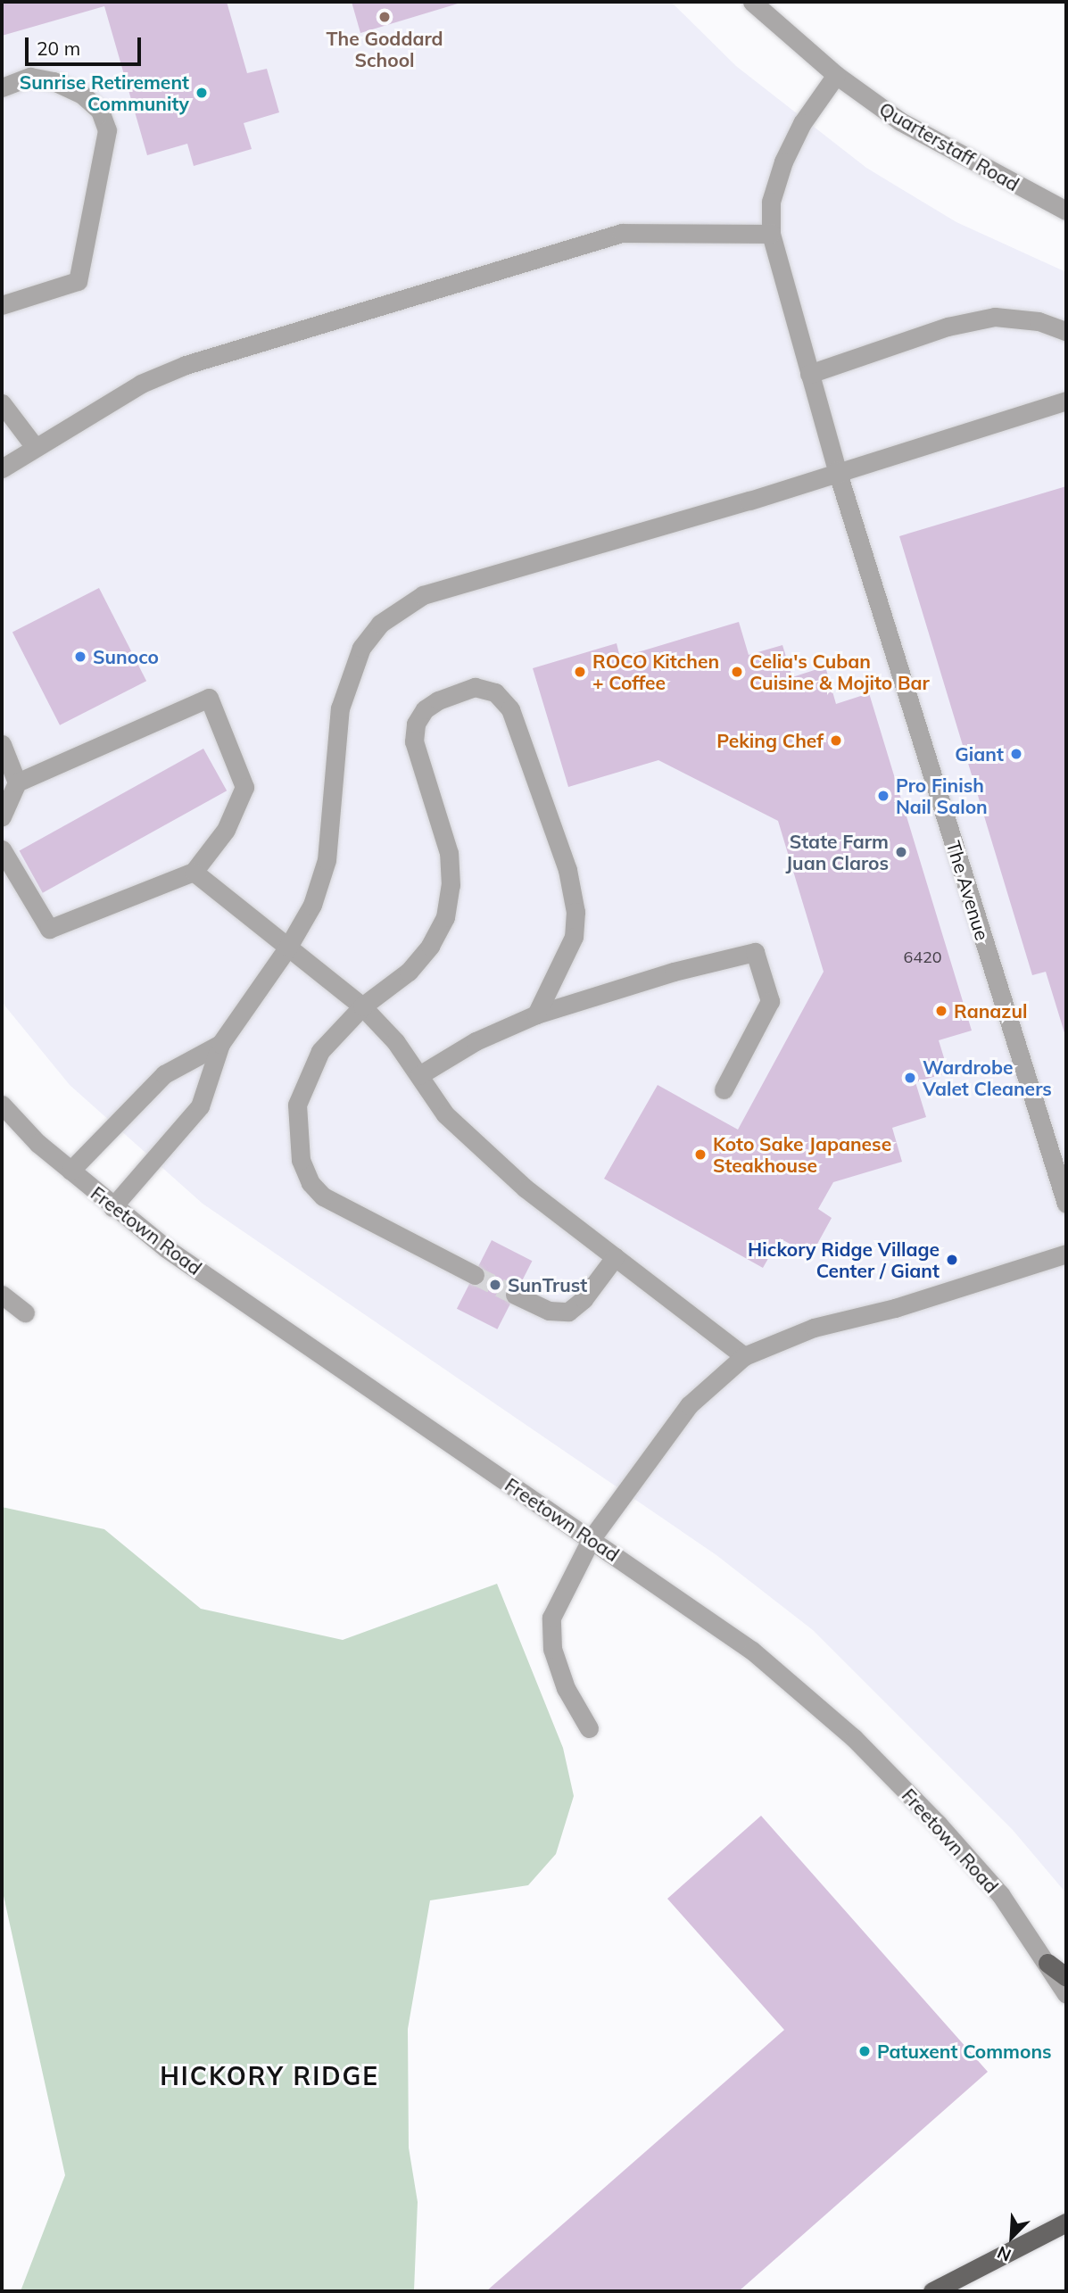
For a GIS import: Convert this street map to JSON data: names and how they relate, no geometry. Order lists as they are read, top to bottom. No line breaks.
{"streets":{"street":["Quarterstaff Road","The Avenue","Freetown Road"]},"crossings":[["Quarterstaff Road","The Avenue"]],"districts":["HICKORY RIDGE"],"places":["The Goddard School","Sunrise Retirement Community","Sunoco","ROCO Kitchen + Coffee","Celia's Cuban Cuisine & Mojito Bar","Peking Chef","Giant","Pro Finish Nail Salon","State Farm Juan Claros","Ranazul","Wardrobe Valet Cleaners","Koto Sake Japanese Steakhouse","Hickory Ridge Village Center / Giant","SunTrust","Patuxent Commons"],"house_numbers":["6420"],"scale_bar":"20 m","north":"bottom left"}
